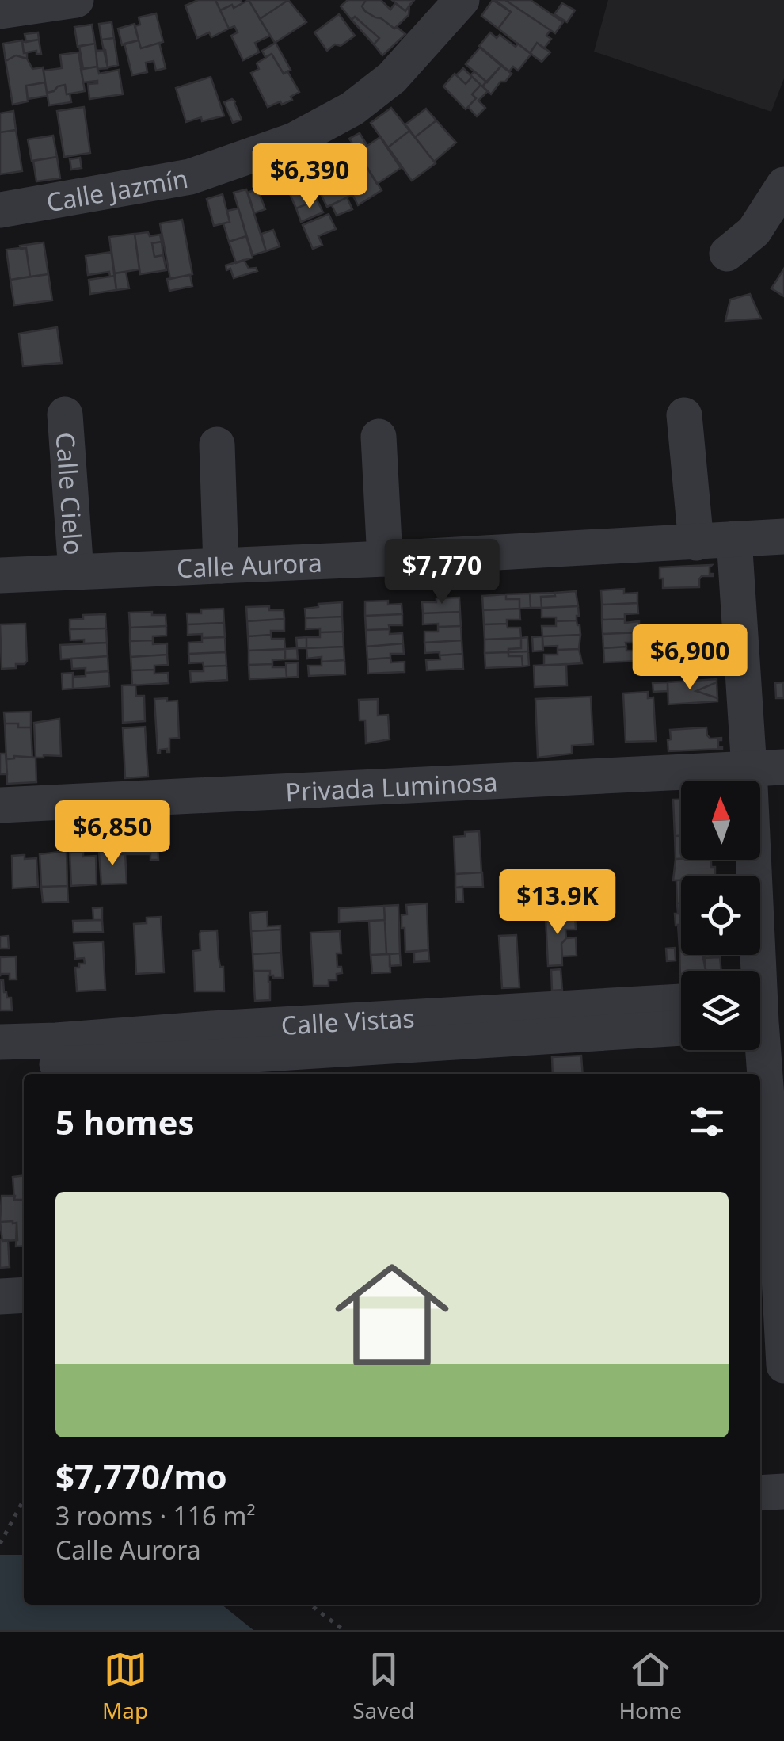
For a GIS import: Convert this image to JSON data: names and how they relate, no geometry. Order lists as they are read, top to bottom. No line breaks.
{"streets":{"street":["Calle Jazmín","Calle Cielo","Calle Aurora","Privada Luminosa","Calle Vistas"]},"crossings":[["Calle Cielo","Calle Aurora"]],"north":"top","page":{"price":["$6,390","$7,770","$6,900","$6,850","$13.9K"],"heading":"5 homes","list":[{"name":"$7,770/mo","note":"3 rooms · 116 m² · Calle Aurora"}],"tabs":["Map","Saved","Home"]}}
